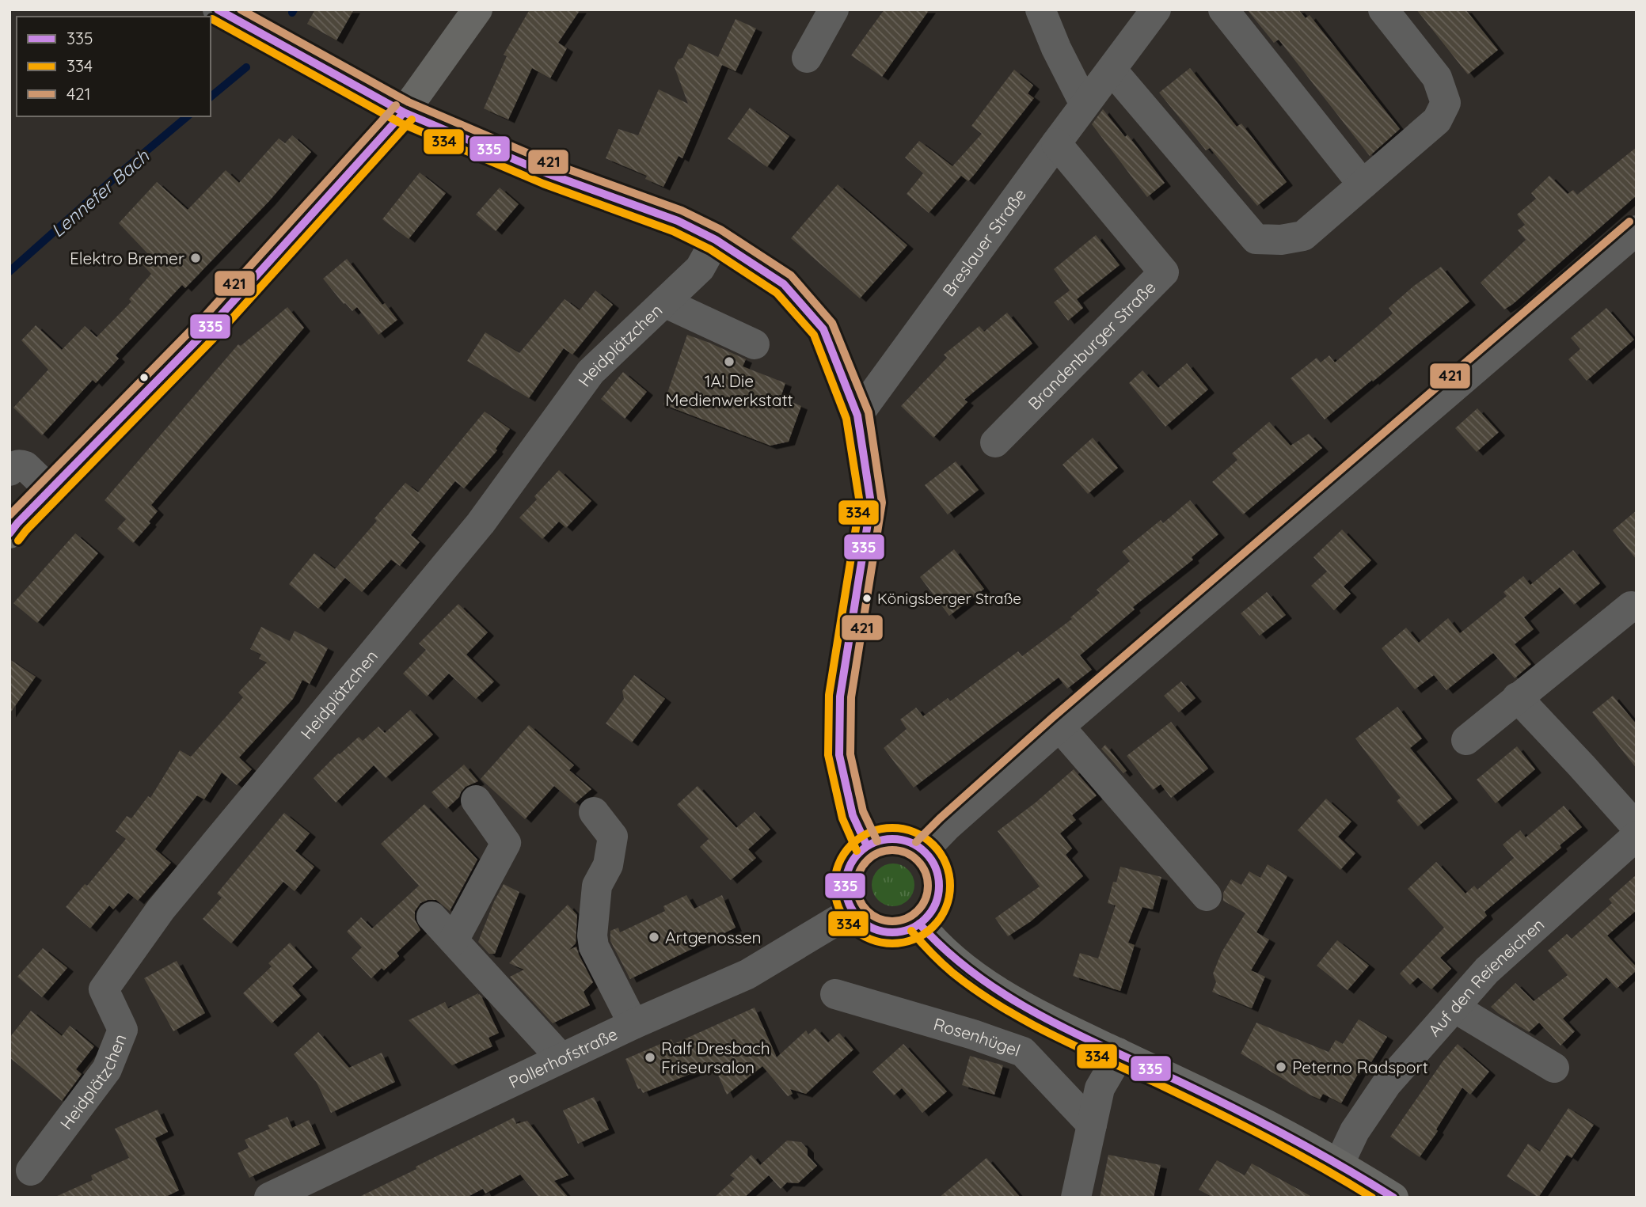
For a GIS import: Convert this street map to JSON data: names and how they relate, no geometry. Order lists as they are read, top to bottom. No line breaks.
{"streets":{"street":["Breslauer Straße","Brandenburger Straße","Heidplätzchen","Auf den Reieneichen","Rosenhügel","Pollerhofstraße"]},"crossings":[["Breslauer Straße","Brandenburger Straße"]],"water":["Lennefer Bach"],"places":["Elektro Bremer","1A! Die Medienwerkstatt","Königsberger Straße","Artgenossen","Ralf Dresbach Friseursalon","Peterno Radsport"],"lines":["transit line 335","transit line 421","transit line 334"],"legend":["335","334","421"]}
